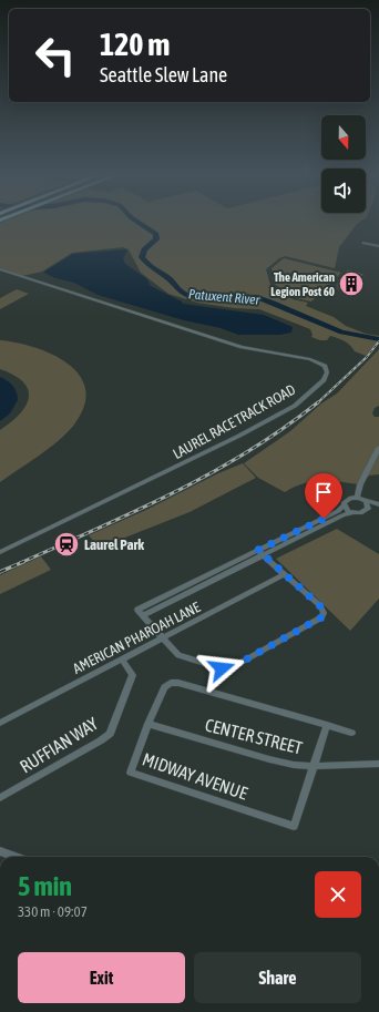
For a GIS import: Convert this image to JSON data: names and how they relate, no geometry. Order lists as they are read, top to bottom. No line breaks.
{"streets":{"street":["LAUREL RACE TRACK ROAD","AMERICAN PHAROAH LANE","CENTER STREET","RUFFIAN WAY","MIDWAY AVENUE"]},"crossings":[["AMERICAN PHAROAH LANE","RUFFIAN WAY"],["CENTER STREET","MIDWAY AVENUE"]],"water":["Patuxent River"],"places":{"building":["The American Legion Post 60"],"station":["Laurel Park"]},"north":"bottom","page":{"turn":["120 m","Seattle Slew Lane"],"heading":["5 min","330 m · 09:07"],"buttons":["Exit","Share"]}}
